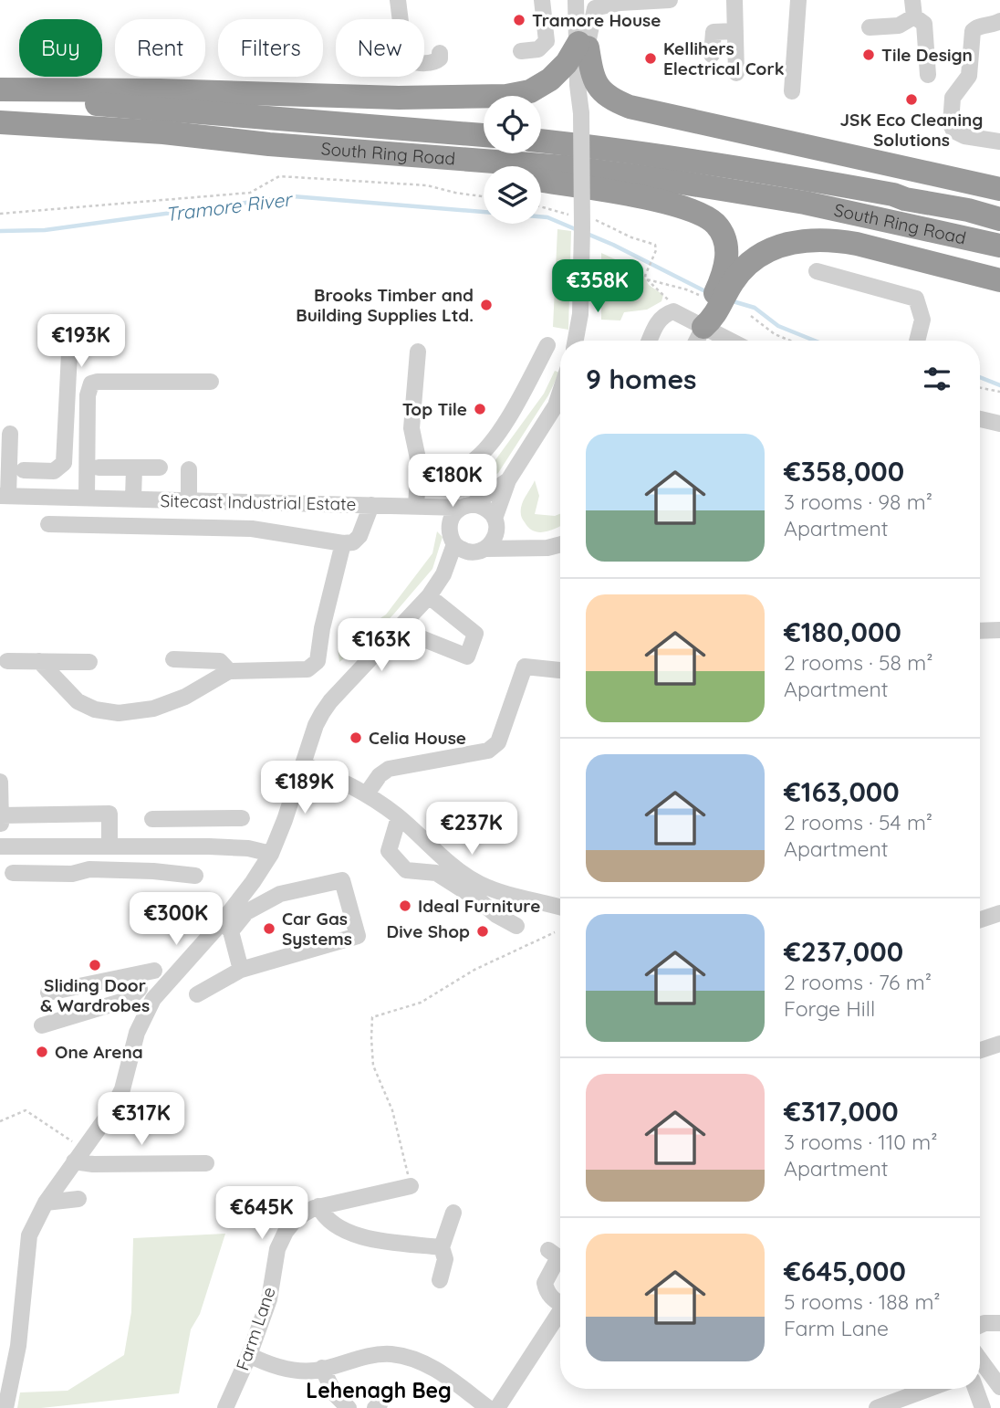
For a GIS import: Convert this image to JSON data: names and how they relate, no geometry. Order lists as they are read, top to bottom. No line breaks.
{"streets":{"highway":["South Ring Road"],"street":["Sitecast Industrial Estate","Farm Lane"]},"districts":["Lehenagh Beg"],"water":["Tramore River"],"places":["Tramore House","Tile Design","Kellihers Electrical Cork","JSK Eco Cleaning Solutions","Brooks Timber and Building Supplies Ltd.","Top Tile","Celia House","Ideal Furniture","Car Gas Systems","Dive Shop","Sliding Door & Wardrobes","One Arena"],"page":{"chip":["Buy","Rent","Filters","New"],"price":["€358K","€193K","€180K","€163K","€189K","€237K","€300K","€317K","€645K"],"heading":"9 homes","list":[{"name":"€358,000","note":"3 rooms · 98 m² · Apartment"},{"name":"€180,000","note":"2 rooms · 58 m² · Apartment"},{"name":"€163,000","note":"2 rooms · 54 m² · Apartment"},{"name":"€237,000","note":"2 rooms · 76 m² · Forge Hill"},{"name":"€317,000","note":"3 rooms · 110 m² · Apartment"},{"name":"€645,000","note":"5 rooms · 188 m² · Farm Lane"}]}}
